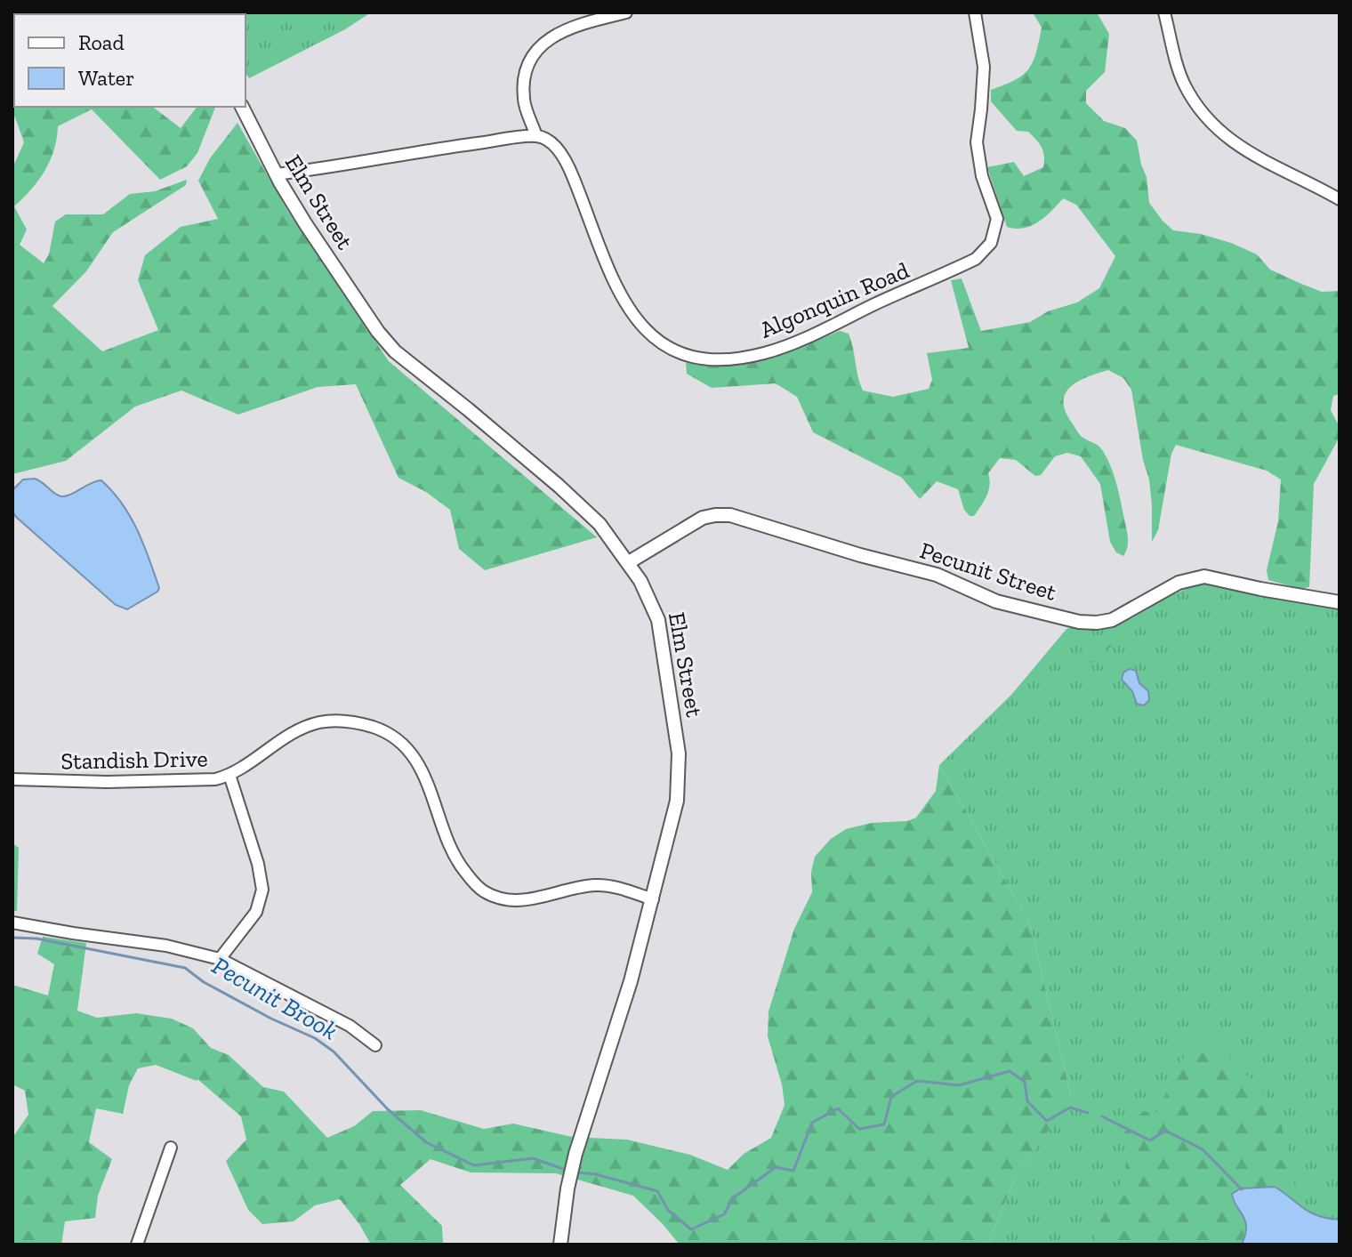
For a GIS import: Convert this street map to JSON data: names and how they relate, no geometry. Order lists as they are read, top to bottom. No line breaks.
{"streets":{"street":["Elm Street","Algonquin Road","Pecunit Street","Standish Drive"]},"crossings":[["Elm Street","Pecunit Street"],["Elm Street","Standish Drive"]],"water":["Pecunit Brook"],"legend":["Road","Water"]}
